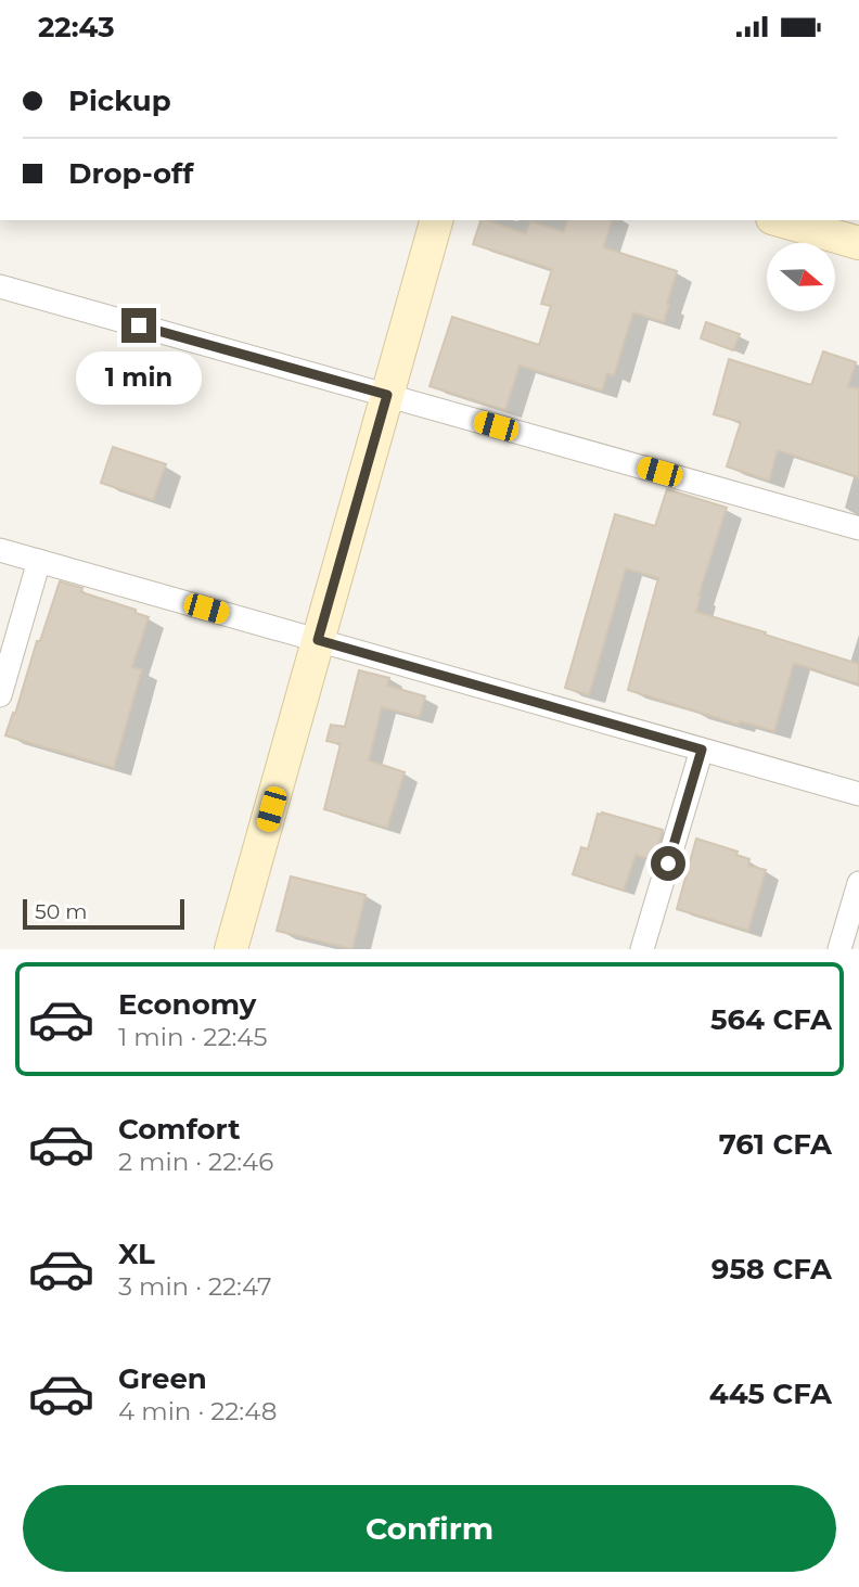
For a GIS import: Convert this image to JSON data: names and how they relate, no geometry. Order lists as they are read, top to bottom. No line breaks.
{"scale_bar":"50 m","north":"right","page":{"status":"22:43","banner":["Pickup","Drop-off"],"bubble":"1 min","scale":"50 m","list":[{"name":"Economy","note":"1 min · 22:45","value":"564 CFA"},{"name":"Comfort","note":"2 min · 22:46","value":"761 CFA"},{"name":"XL","note":"3 min · 22:47","value":"958 CFA"},{"name":"Green","note":"4 min · 22:48","value":"445 CFA"}],"buttons":"Confirm"}}
